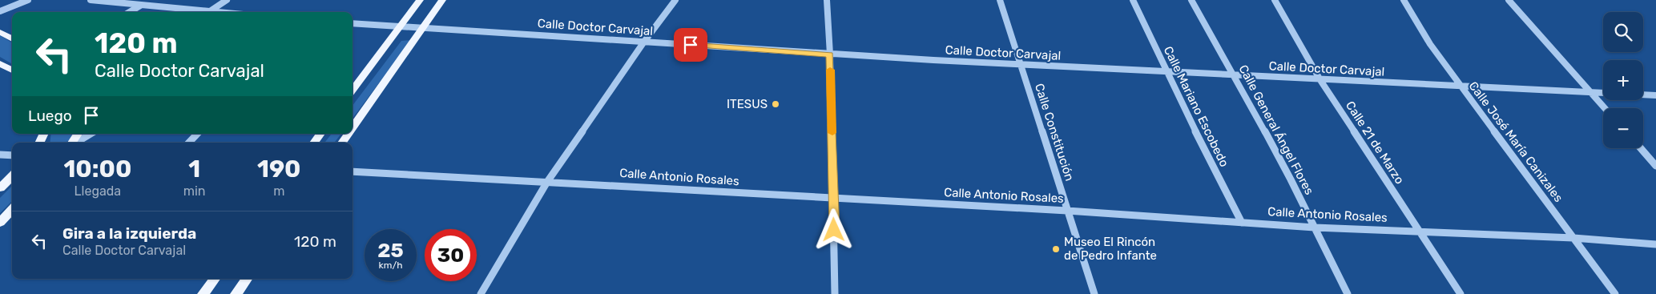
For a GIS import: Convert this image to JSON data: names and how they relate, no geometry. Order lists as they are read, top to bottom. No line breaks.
{"streets":{"street":["Calle Doctor Carvajal","Calle Mariano Escobedo","Calle General Ángel Flores","Calle Constitución","Calle José María Canizales","Calle 21 de Marzo","Calle Antonio Rosales"]},"crossings":[["Calle Doctor Carvajal","Calle Mariano Escobedo"],["Calle Doctor Carvajal","Calle General Ángel Flores"],["Calle Doctor Carvajal","Calle Constitución"],["Calle Doctor Carvajal","Calle José María Canizales"],["Calle Doctor Carvajal","Calle 21 de Marzo"],["Calle Mariano Escobedo","Calle Antonio Rosales"],["Calle General Ángel Flores","Calle Antonio Rosales"],["Calle Constitución","Calle Antonio Rosales"],["Calle José María Canizales","Calle Antonio Rosales"],["Calle 21 de Marzo","Calle Antonio Rosales"]],"places":["ITESUS","Museo El Rincón de Pedro Infante"],"page":{"map_buttons":["+","−"],"turn":["120 m","Calle Doctor Carvajal"],"then":"Luego","eta":["10:00","Llegada","1","min","190","m"],"list":[{"name":"Gira a la izquierda","note":"Calle Doctor Carvajal","value":"120 m"}],"speed":"25 km/h","limit":"30"}}
